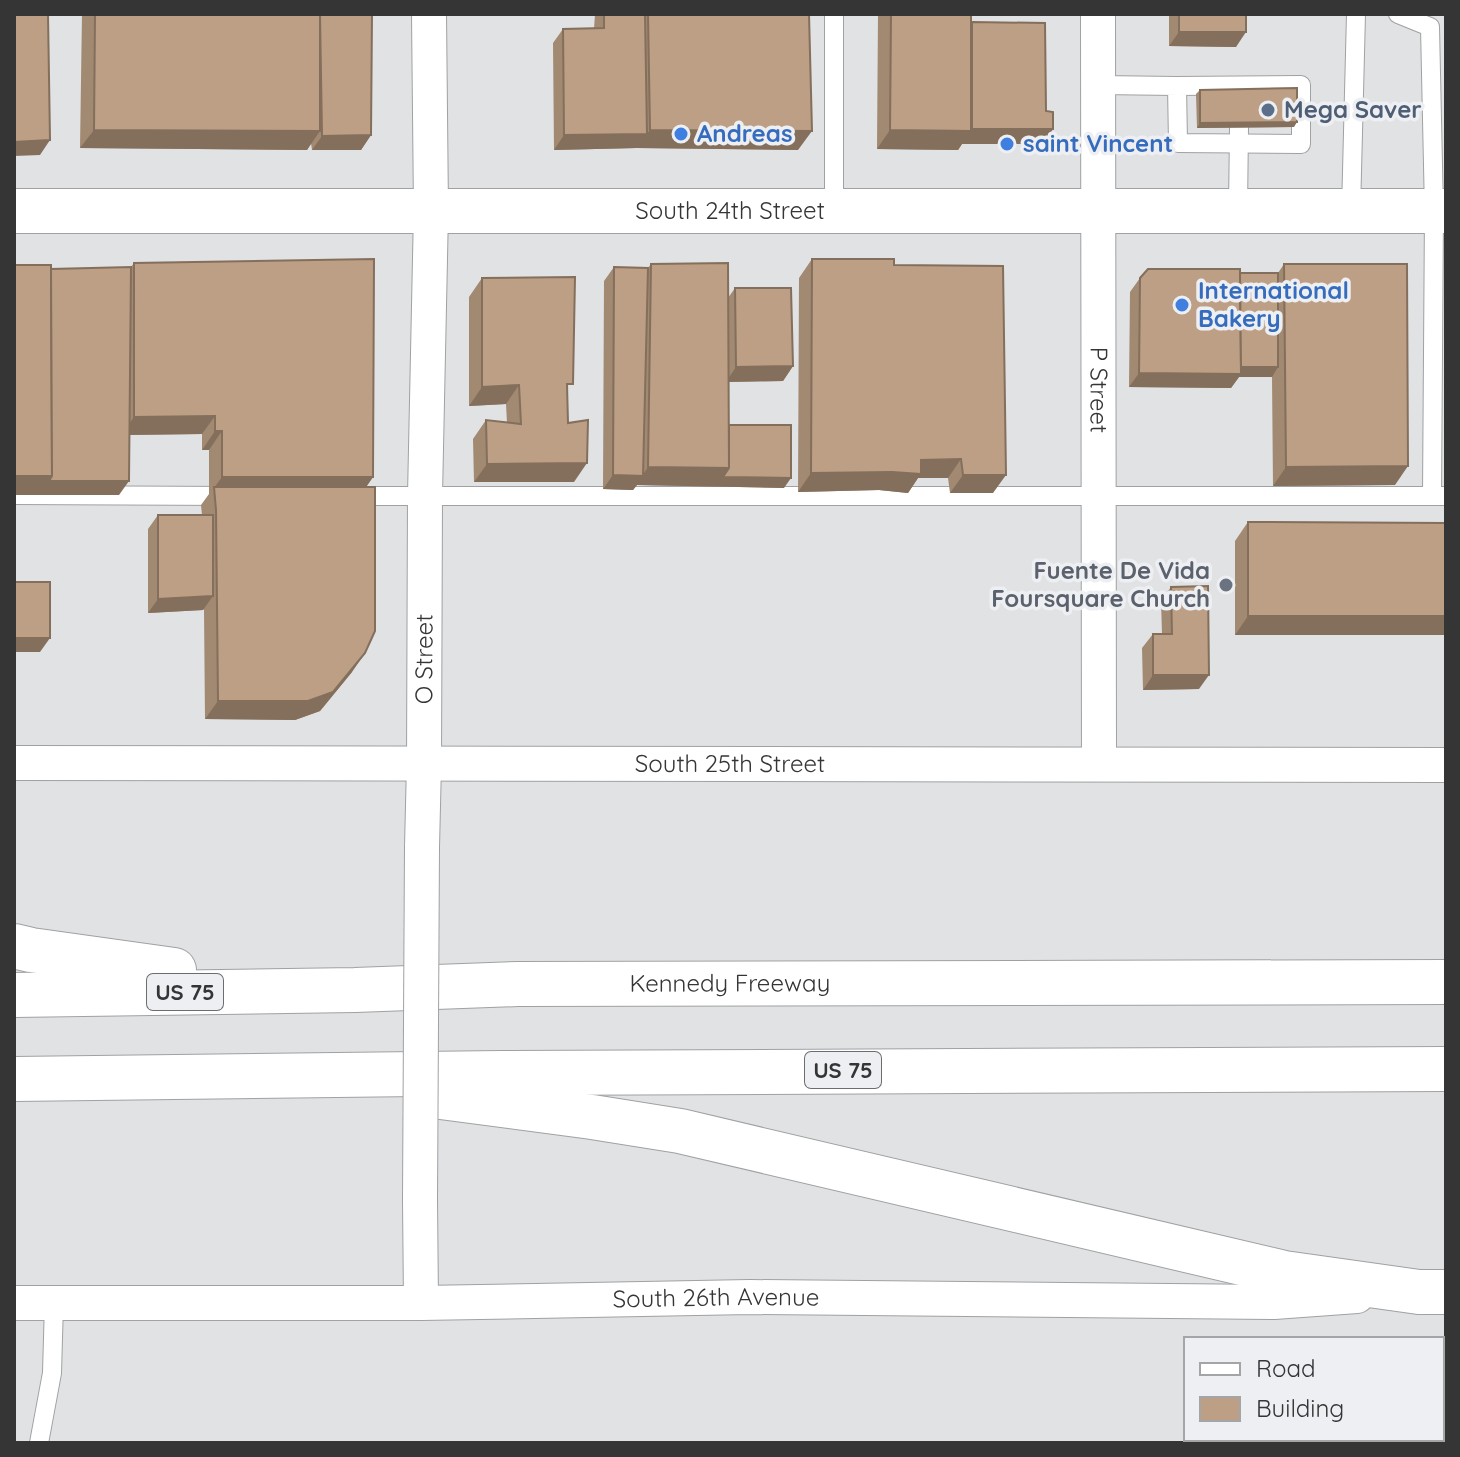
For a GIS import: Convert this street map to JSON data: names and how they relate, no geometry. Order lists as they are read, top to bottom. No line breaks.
{"streets":{"main road":["South 24th Street","Kennedy Freeway","US 75"],"street":["P Street","O Street","South 25th Street","South 26th Avenue"]},"crossings":[["South 24th Street","P Street"],["South 24th Street","O Street"],["P Street","South 25th Street"],["O Street","South 25th Street"],["O Street","South 26th Avenue"]],"places":["Mega Saver","Andreas","saint Vincent","International Bakery","Fuente De Vida Foursquare Church"],"legend":["Road","Building"]}
